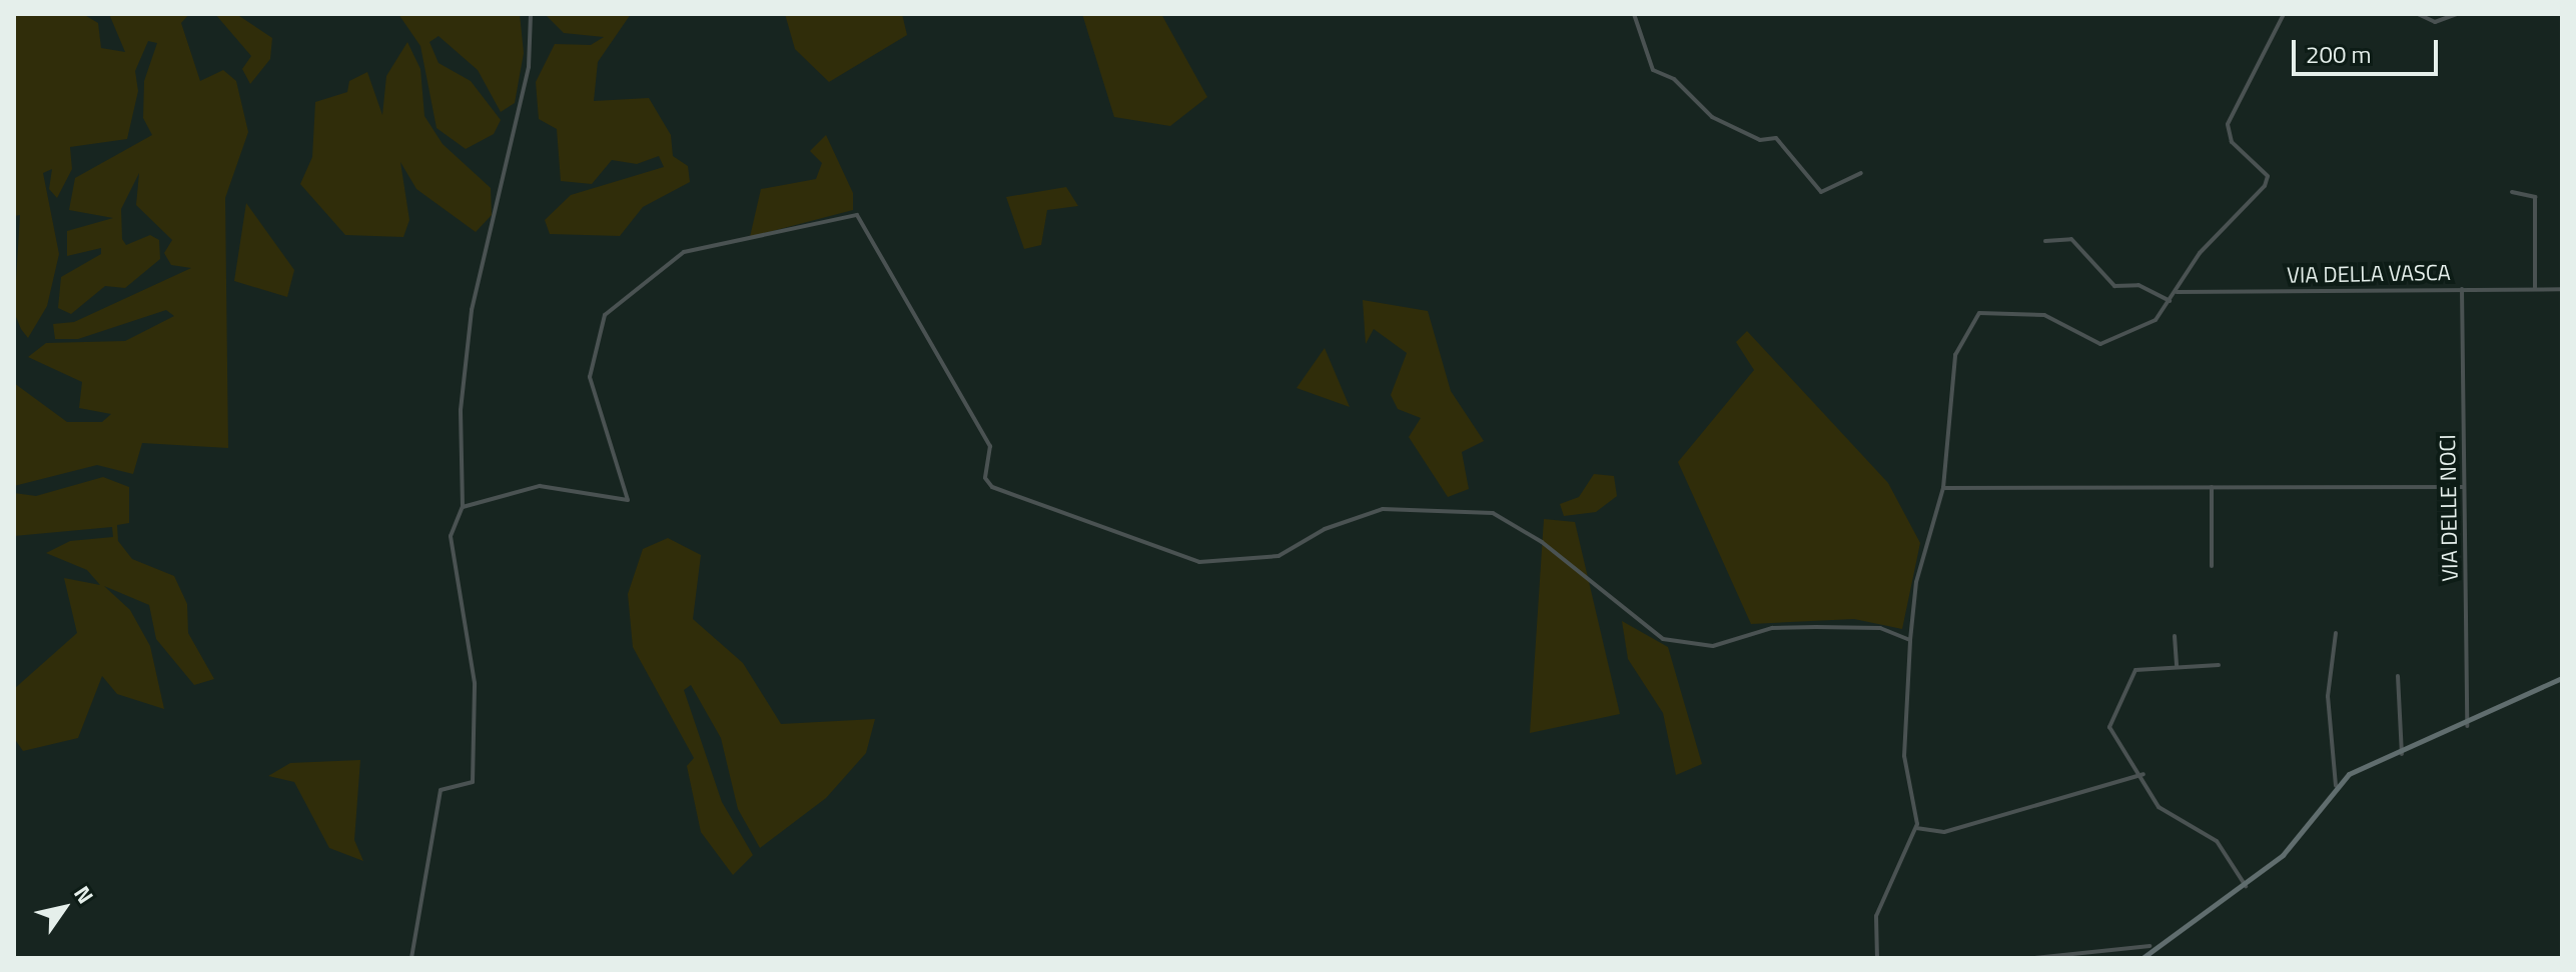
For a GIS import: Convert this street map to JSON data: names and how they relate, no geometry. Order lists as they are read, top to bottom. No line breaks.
{"streets":{"street":["VIA DELLA VASCA","VIA DELLE NOCI"]},"crossings":[["VIA DELLA VASCA","VIA DELLE NOCI"]],"scale_bar":"200 m","north":"top right"}
